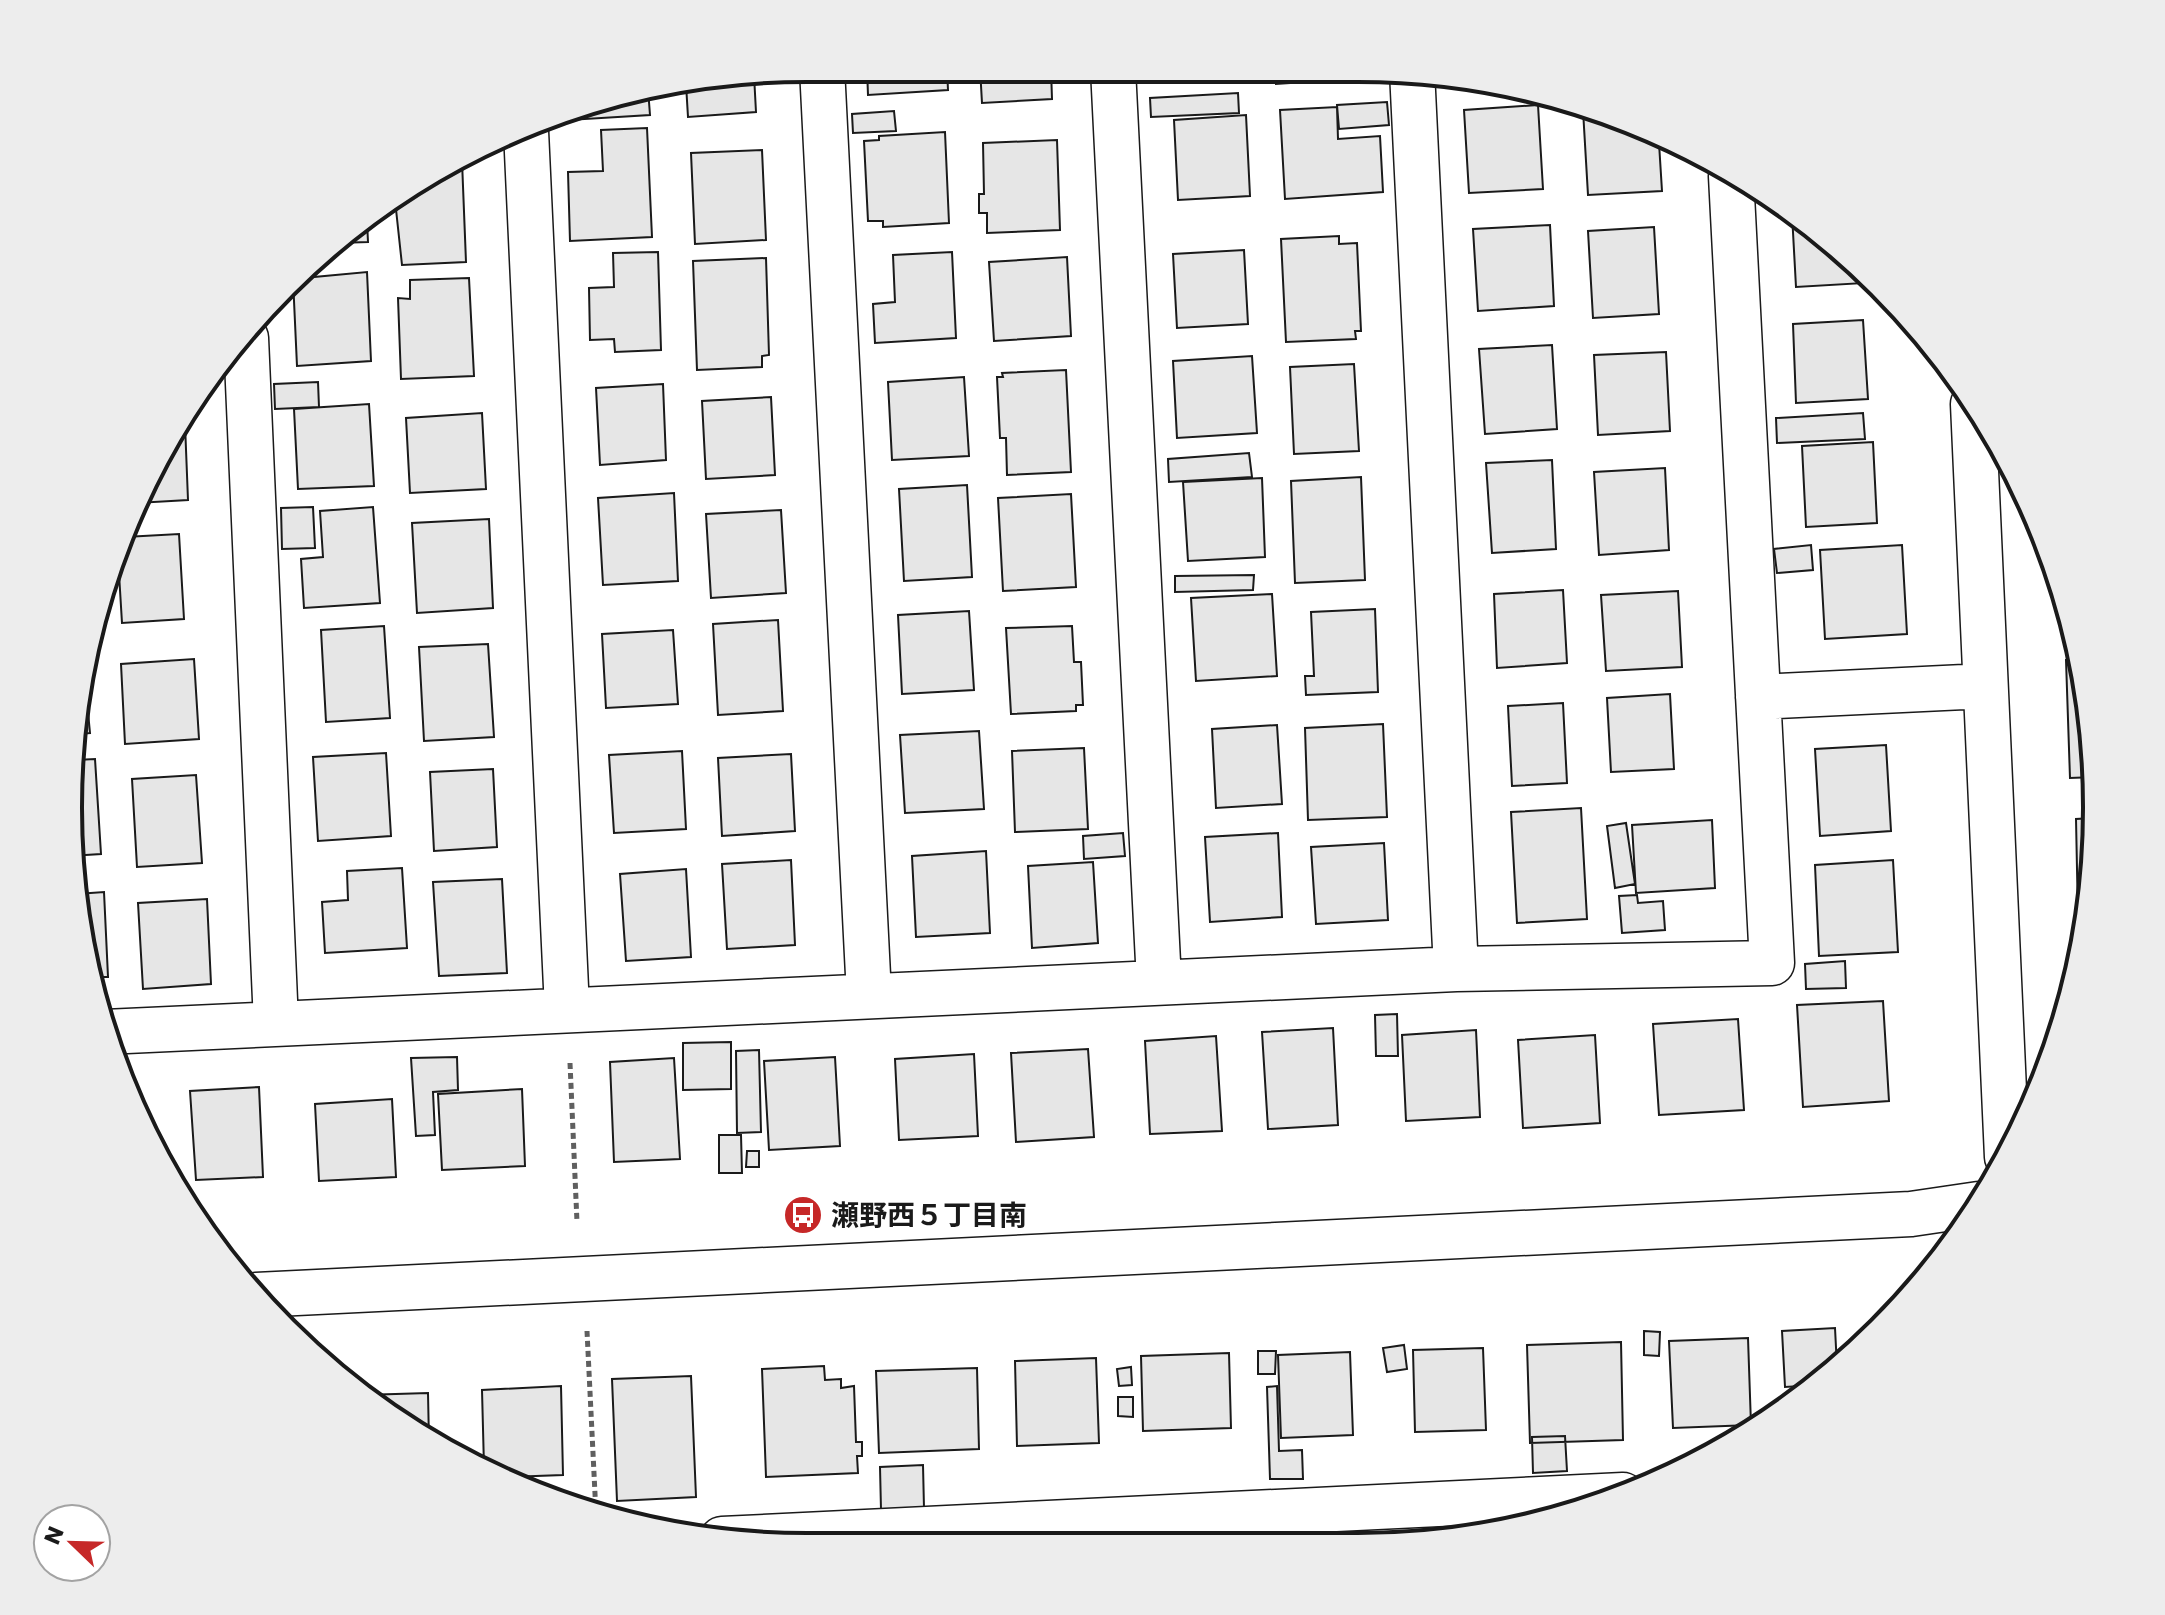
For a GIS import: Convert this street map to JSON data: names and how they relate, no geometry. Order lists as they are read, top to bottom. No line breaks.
{"places":{"bus stop":["瀬野西５丁目南"]},"north":"top left"}
